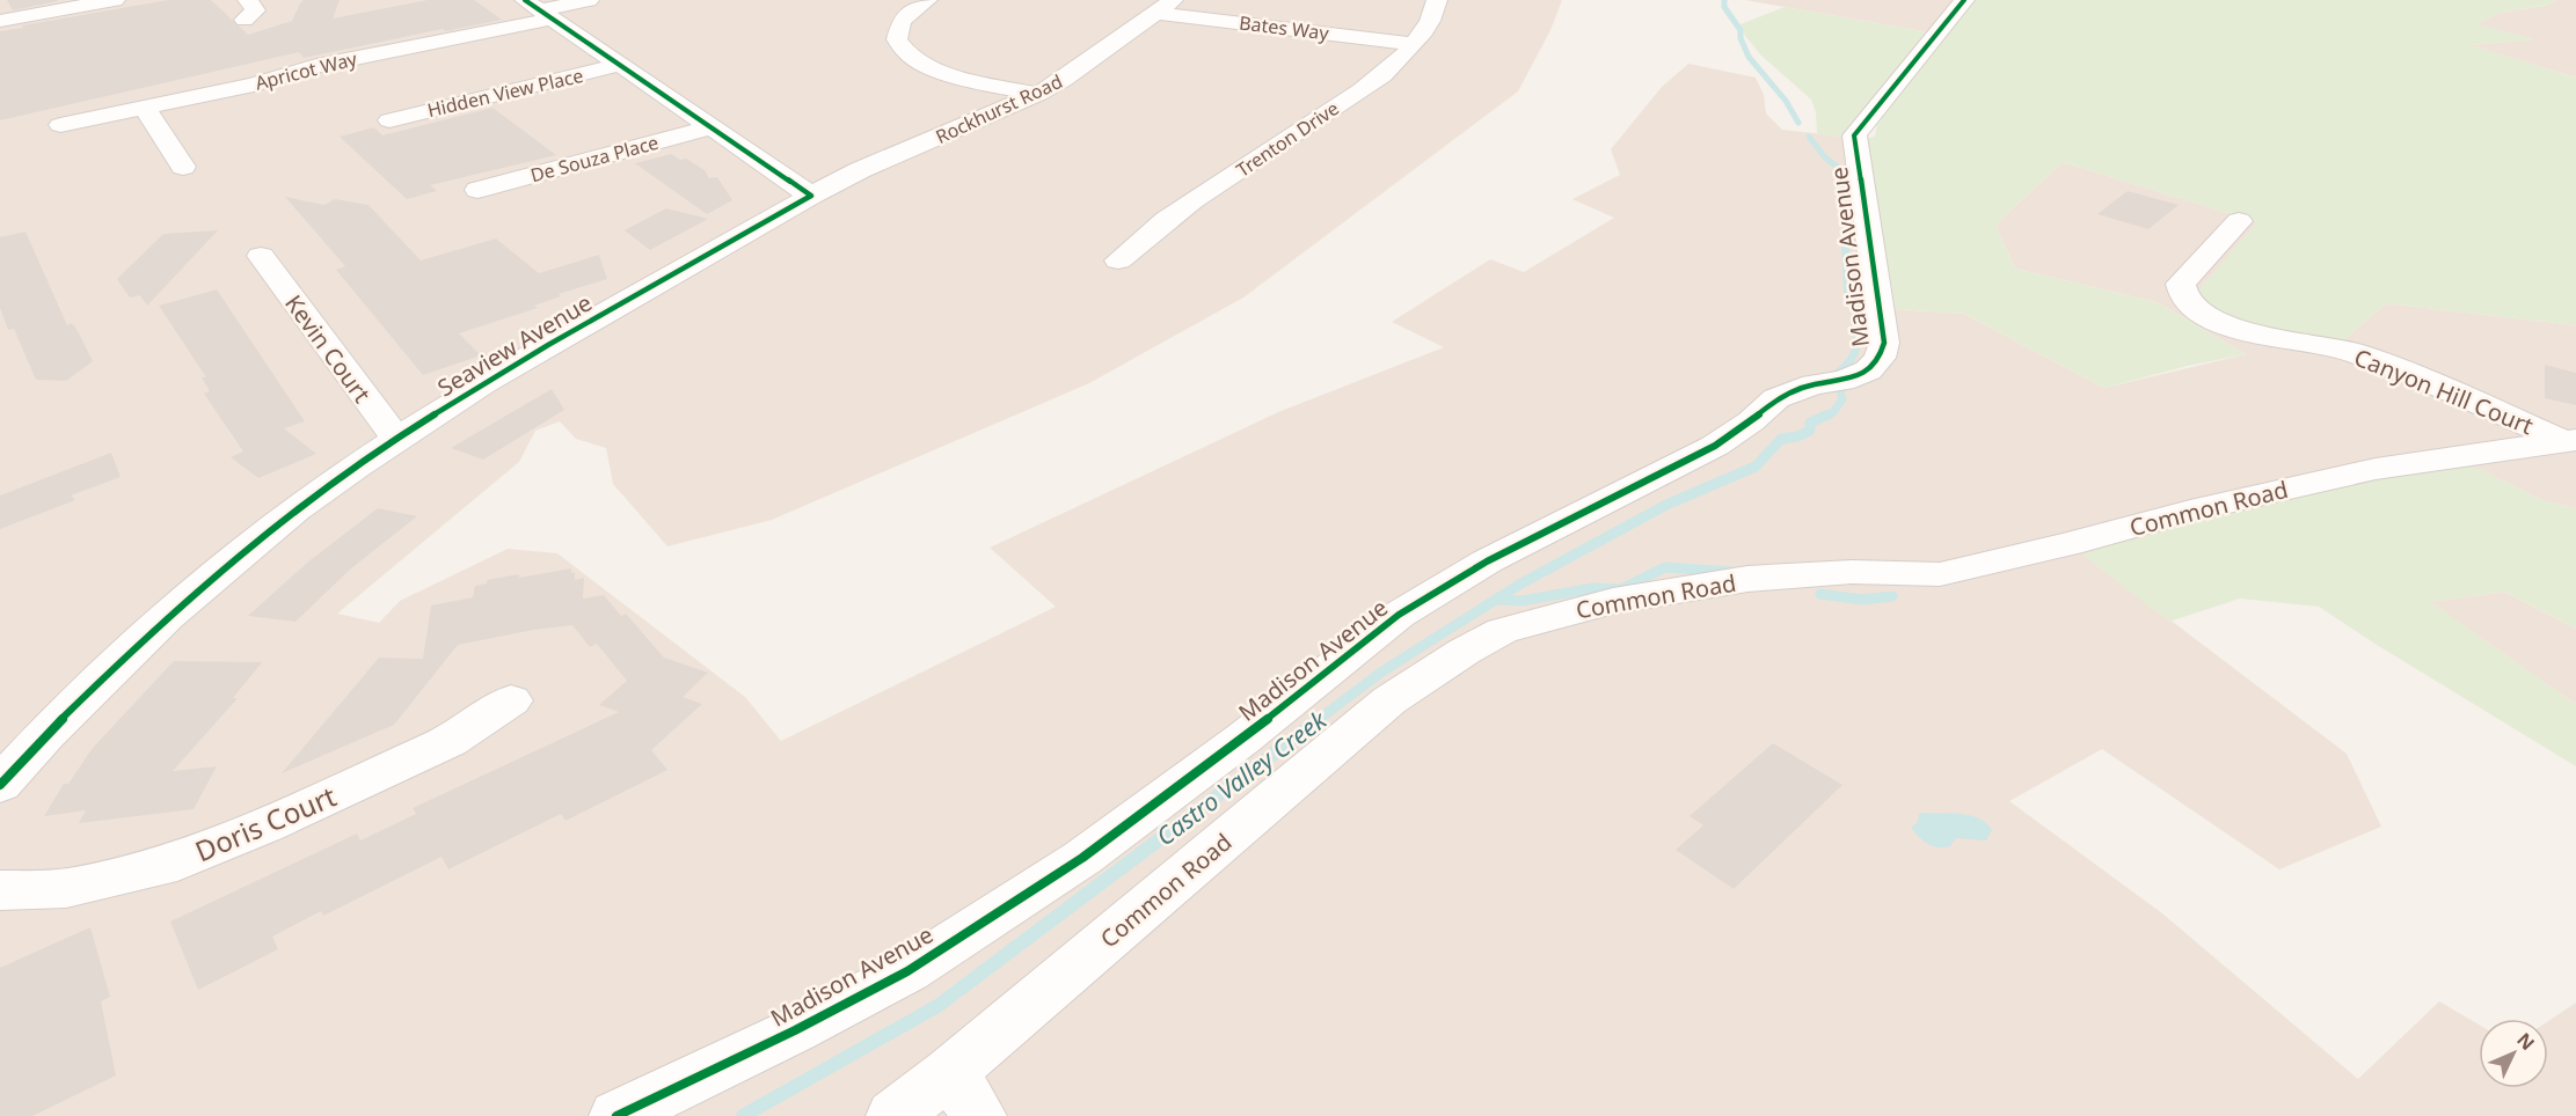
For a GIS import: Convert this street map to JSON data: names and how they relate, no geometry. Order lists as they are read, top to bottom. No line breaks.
{"streets":{"street":["Bates Way","Apricot Way","Hidden View Place","Rockhurst Road","Trenton Drive","De Souza Place","Madison Avenue","Seaview Avenue","Kevin Court","Canyon Hill Court","Common Road","Doris Court"]},"crossings":[["Bates Way","Rockhurst Road"],["Bates Way","Trenton Drive"],["Rockhurst Road","Seaview Avenue"],["Seaview Avenue","Kevin Court"],["Canyon Hill Court","Common Road"]],"water":["Castro Valley Creek"],"north":"top right"}
